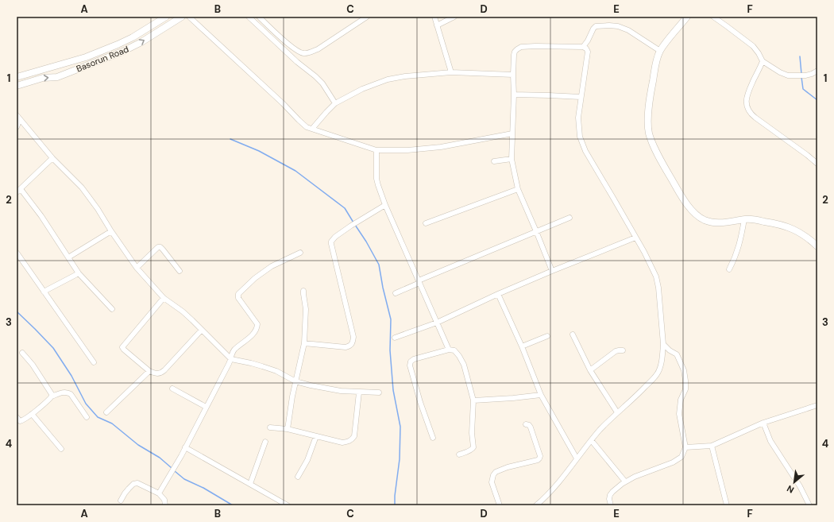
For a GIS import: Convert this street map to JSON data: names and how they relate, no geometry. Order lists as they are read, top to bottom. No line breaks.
{"streets":{"main road":["Basorun Road"]},"north":"bottom left","grid":{"columns":["A","B","C","D","E","F"],"rows":["1","2","3","4"]}}
